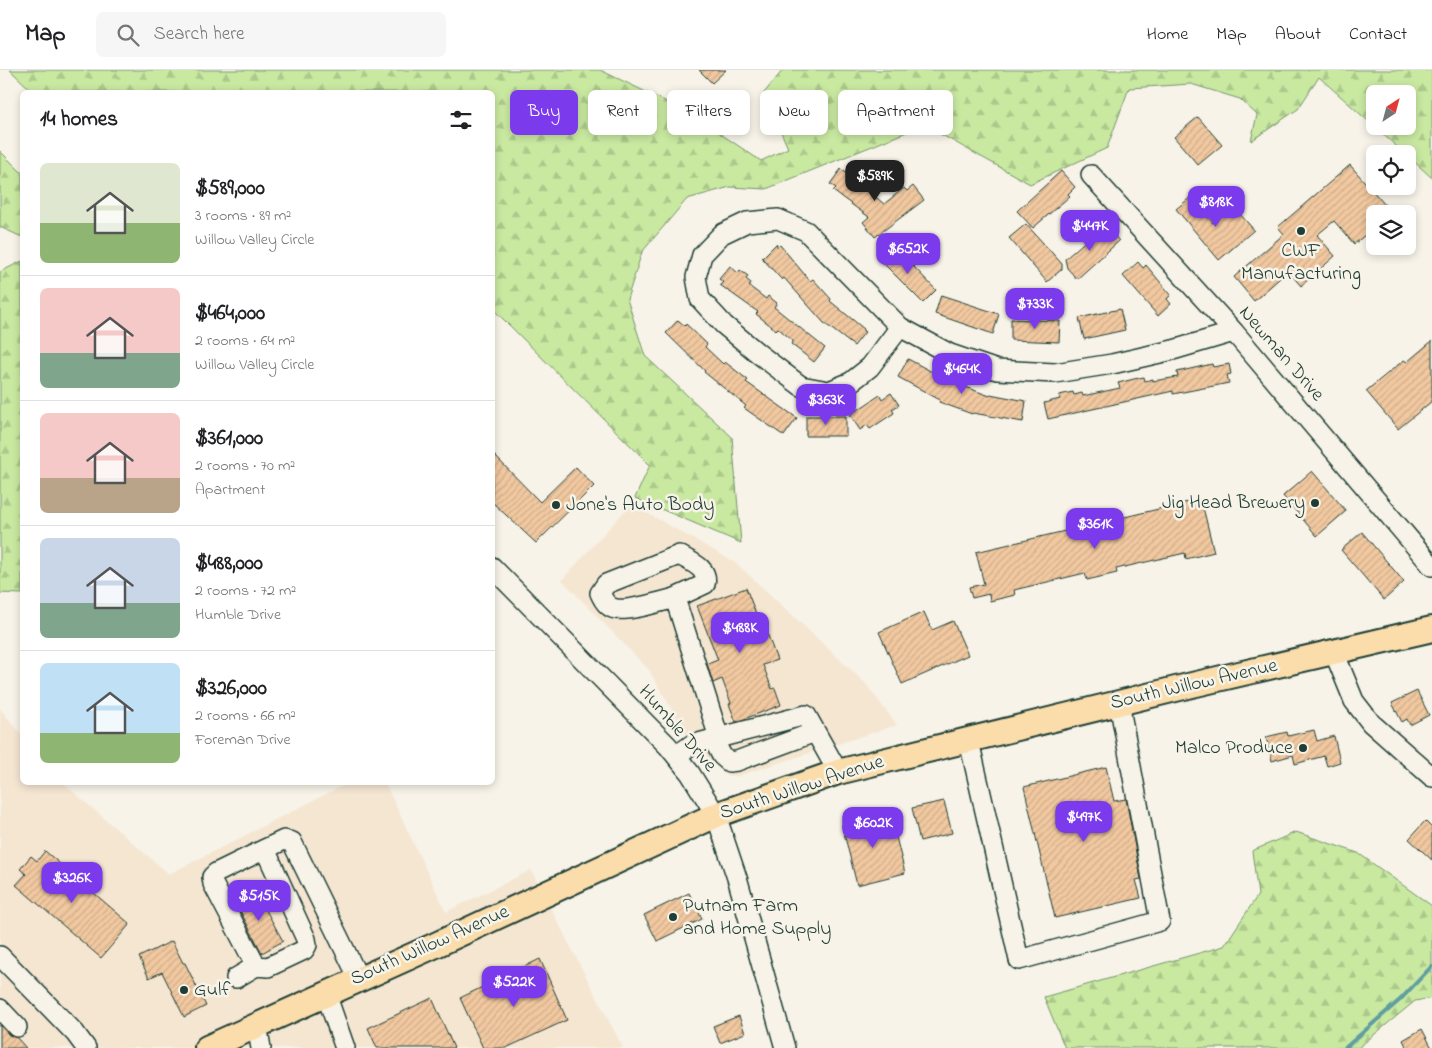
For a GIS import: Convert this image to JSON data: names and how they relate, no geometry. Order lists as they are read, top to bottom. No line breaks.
{"streets":{"main road":["South Willow Avenue"],"street":["Newman Drive","Humble Drive"]},"crossings":[["South Willow Avenue","Humble Drive"]],"places":["CWF Manufacturing","Jig Head Brewery","Jone's Auto Body","Malco Produce","Putnam Farm and Home Supply","Gulf"],"north":"top right","page":{"header":"Map","search":"Search here","nav":["Home","Map","About","Contact"],"chip":["Buy","Rent","Filters","New","Apartment"],"heading":"14 homes","list":[{"name":"$589,000","note":"3 rooms · 89 m² · Willow Valley Circle"},{"name":"$464,000","note":"2 rooms · 64 m² · Willow Valley Circle"},{"name":"$361,000","note":"2 rooms · 70 m² · Apartment"},{"name":"$488,000","note":"2 rooms · 72 m² · Humble Drive"},{"name":"$326,000","note":"2 rooms · 66 m² · Foreman Drive"}],"price":["$589K","$818K","$447K","$652K","$733K","$464K","$363K","$361K","$488K","$497K","$602K","$326K","$515K","$522K"]}}
